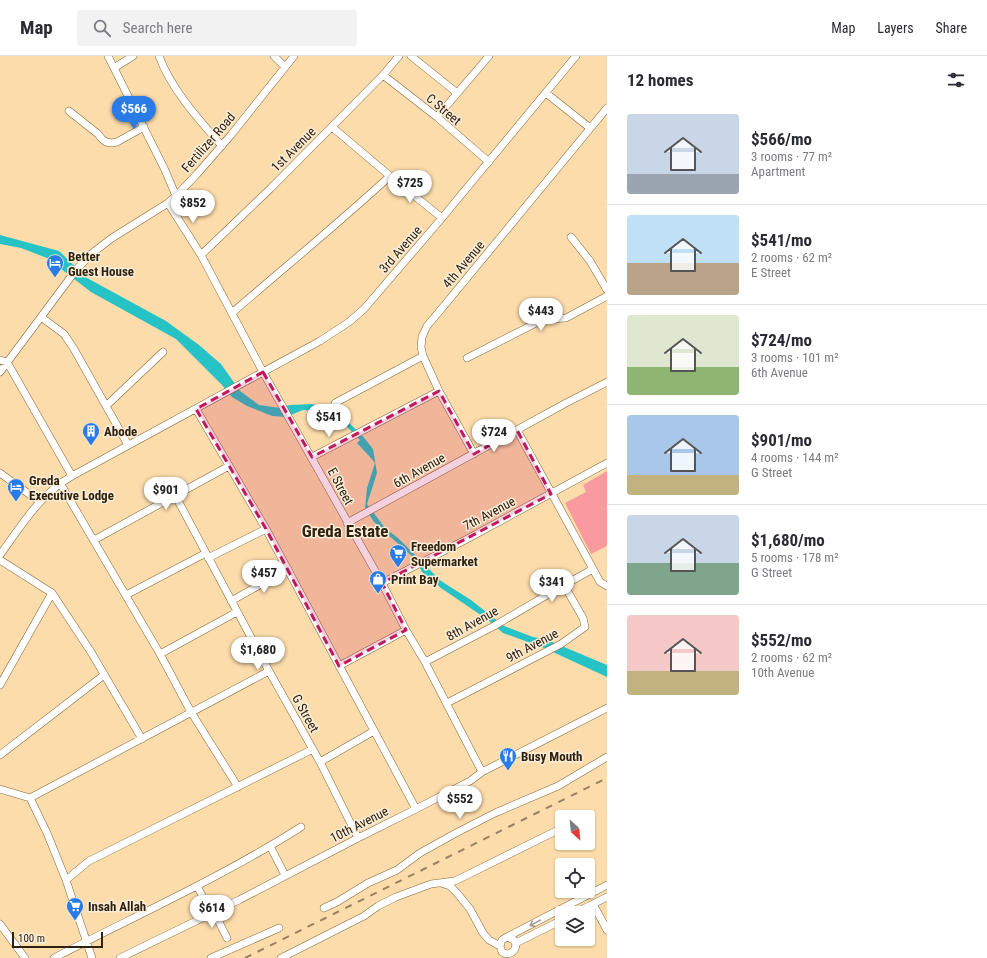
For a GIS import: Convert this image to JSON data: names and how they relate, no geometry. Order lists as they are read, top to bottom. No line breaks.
{"streets":{"street":["C Street","Fertilizer Road","1st Avenue","3rd Avenue","4th Avenue","6th Avenue","E Street","7th Avenue","8th Avenue","9th Avenue","G Street","10th Avenue"]},"crossings":[["C Street","1st Avenue"],["C Street","3rd Avenue"],["Fertilizer Road","E Street"],["1st Avenue","E Street"],["3rd Avenue","E Street"],["4th Avenue","6th Avenue"],["6th Avenue","E Street"],["E Street","7th Avenue"],["E Street","8th Avenue"],["E Street","9th Avenue"],["E Street","10th Avenue"],["8th Avenue","9th Avenue"],["G Street","10th Avenue"]],"districts":["Greda Estate"],"places":{"hotel":["Better Guest House","Greda Executive Lodge"],"building":["Abode"],"supermarket":["Freedom Supermarket","Insah Allah"],"shop":["Print Bay"],"restaurant":["Busy Mouth"]},"scale_bar":"100 m","north":"bottom right","page":{"header":"Map","search":"Search here","nav":["Map","Layers","Share"],"heading":"12 homes","price":["$566","$725","$852","$443","$541","$724","$901","$457","$341","$1,680","$552","$614"],"list":[{"name":"$566/mo","note":"3 rooms · 77 m² · Apartment"},{"name":"$541/mo","note":"2 rooms · 62 m² · E Street"},{"name":"$724/mo","note":"3 rooms · 101 m² · 6th Avenue"},{"name":"$901/mo","note":"4 rooms · 144 m² · G Street"},{"name":"$1,680/mo","note":"5 rooms · 178 m² · G Street"},{"name":"$552/mo","note":"2 rooms · 62 m² · 10th Avenue"}],"scale":"100 m"}}
